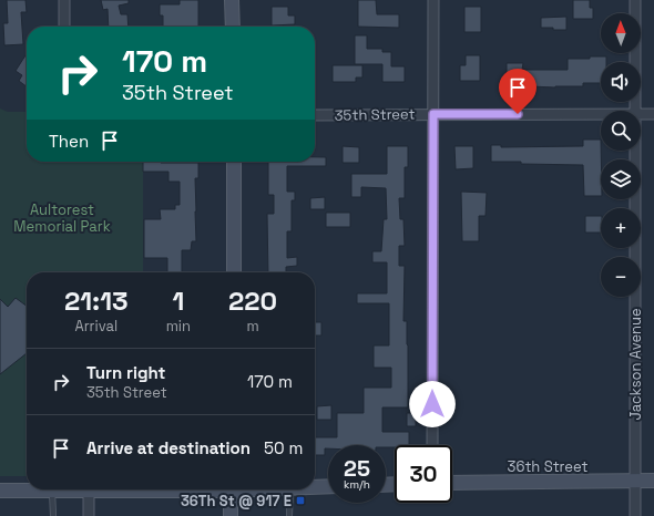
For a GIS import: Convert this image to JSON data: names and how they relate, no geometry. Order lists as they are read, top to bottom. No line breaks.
{"streets":{"main road":["36th Street"],"street":["35th Street","Jackson Avenue"]},"crossings":[["Jackson Avenue","36th Street"]],"parks":["Aultorest Memorial Park"],"places":{"transit":["36Th St @ 917 E"]},"north":"top","page":{"map_buttons":["+","−"],"turn":["170 m","35th Street"],"then":"Then","eta":["21:13","Arrival","1","min","220","m"],"list":[{"name":"Turn right","note":"35th Street","value":"170 m"},{"name":"Arrive at destination","value":"50 m"}],"speed":"25 km/h","limit":"30"}}
